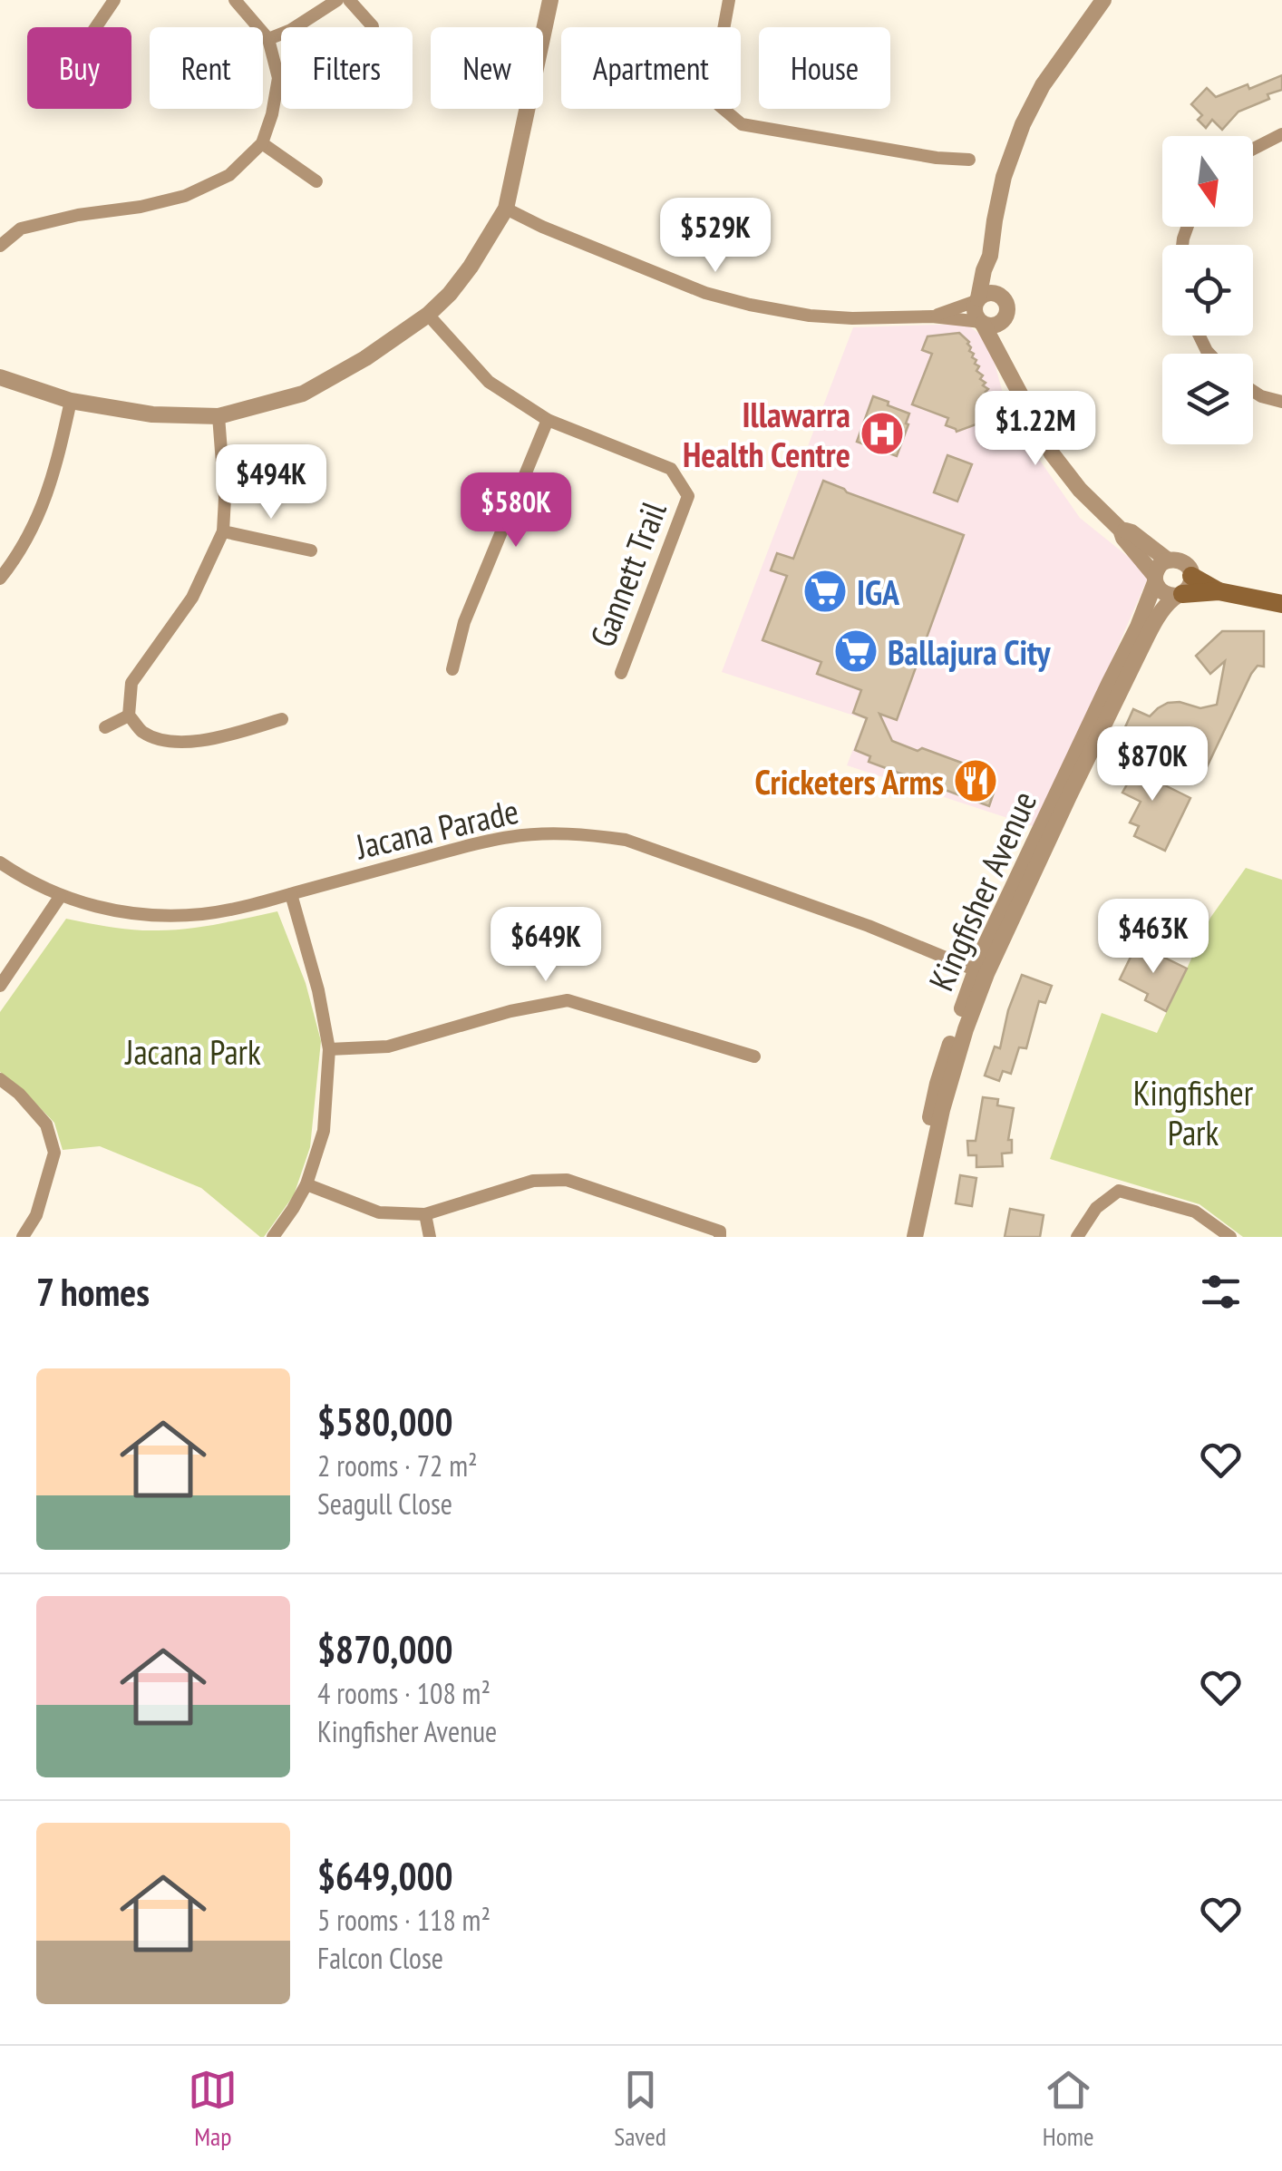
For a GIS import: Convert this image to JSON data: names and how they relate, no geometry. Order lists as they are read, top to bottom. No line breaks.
{"streets":{"street":["Gannett Trail","Jacana Parade","Kingfisher Avenue"]},"crossings":[["Jacana Parade","Kingfisher Avenue"]],"parks":["Jacana Park","Kingfisher Park"],"places":{"hospital":["Illawarra Health Centre"],"supermarket":["IGA","Ballajura City"],"restaurant":["Cricketers Arms"]},"north":"bottom","page":{"chip":["Buy","Rent","Filters","New","Apartment","House"],"price":["$529K","$1.22M","$494K","$580K","$870K","$463K","$649K"],"heading":"7 homes","list":[{"name":"$580,000","note":"2 rooms · 72 m² · Seagull Close"},{"name":"$870,000","note":"4 rooms · 108 m² · Kingfisher Avenue"},{"name":"$649,000","note":"5 rooms · 118 m² · Falcon Close"}],"tabs":["Map","Saved","Home"]}}
